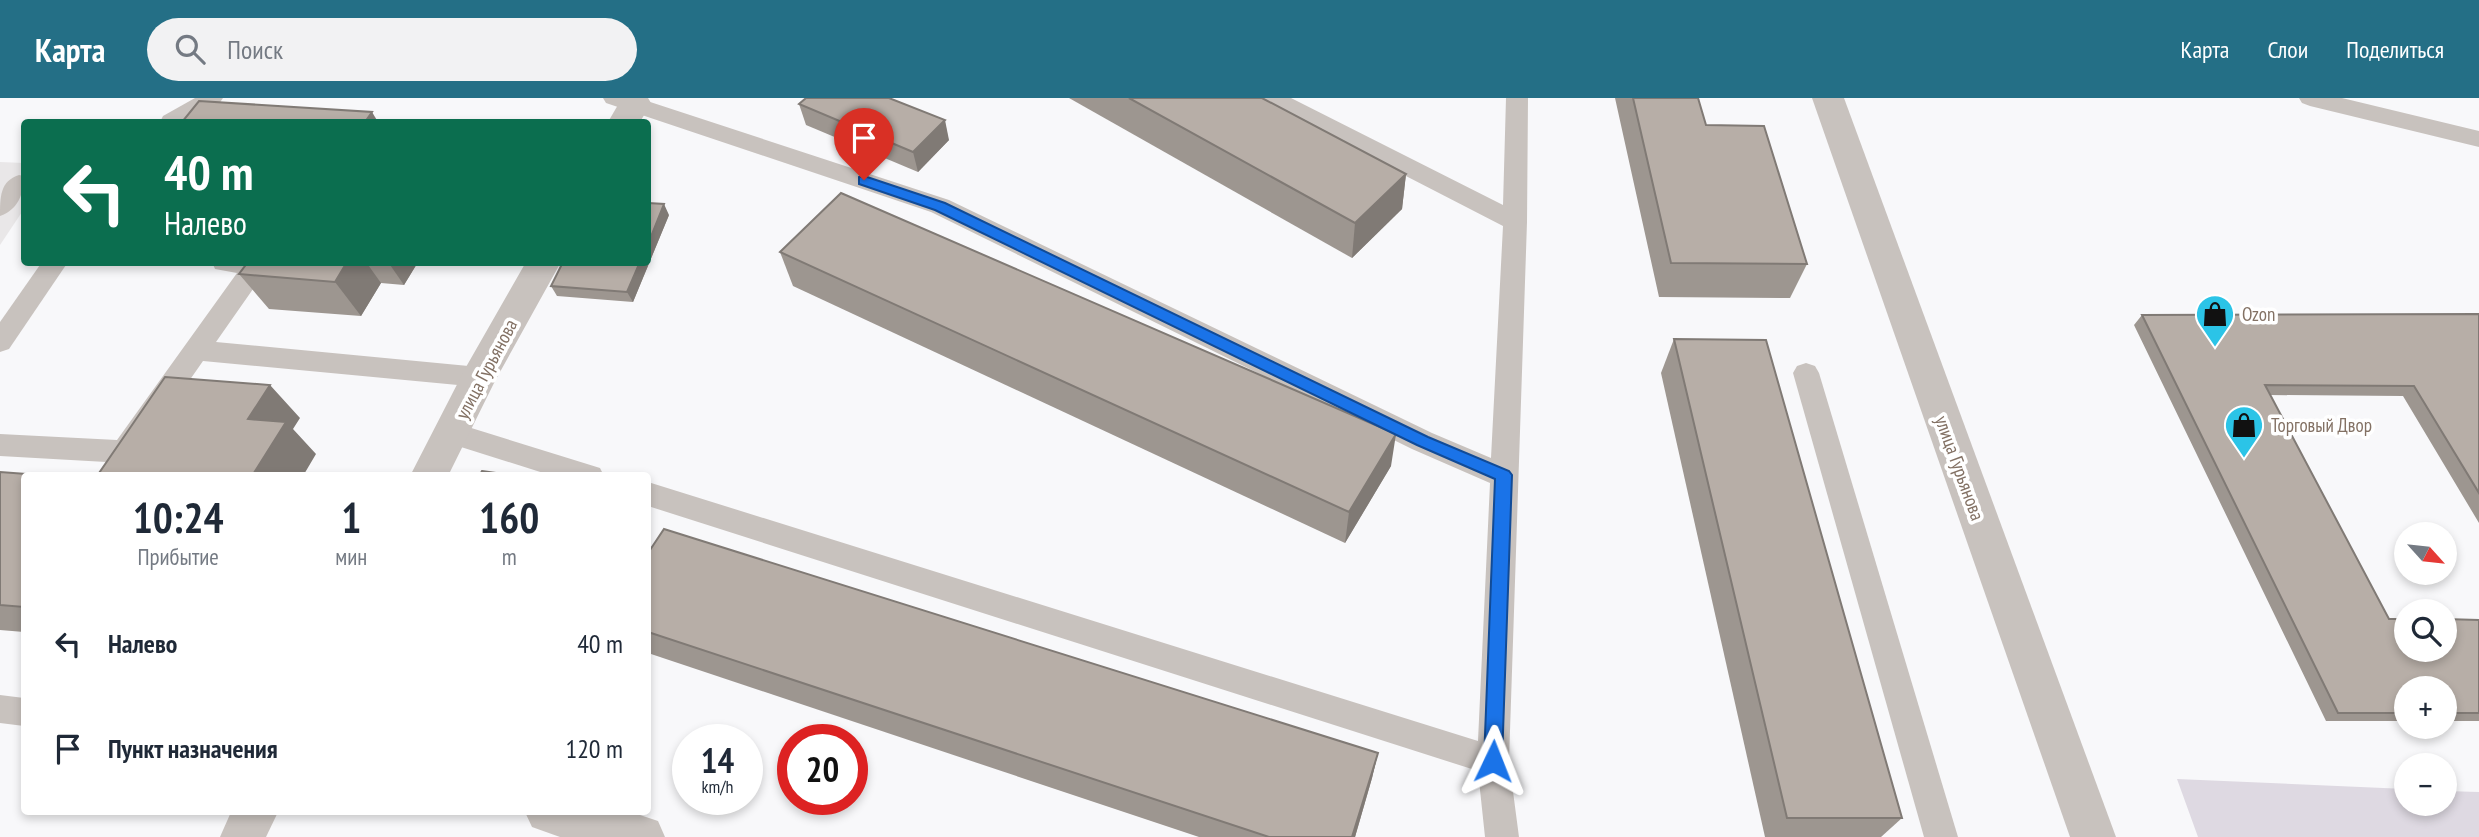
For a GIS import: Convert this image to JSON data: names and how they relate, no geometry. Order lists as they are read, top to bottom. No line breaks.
{"streets":{"street":["улица Гурьянова"]},"places":{"shop":["Ozon","Торговый Двор"]},"north":"bottom right","page":{"header":"Карта","search":"Поиск","nav":["Карта","Слои","Поделиться"],"turn":["40 m","Налево"],"eta":["10:24","Прибытие","1","мин","160","m"],"map_buttons":["+","−"],"list":[{"name":"Налево","value":"40 m"},{"name":"Пункт назначения","value":"120 m"}],"speed":"14 km/h","limit":"20"}}
